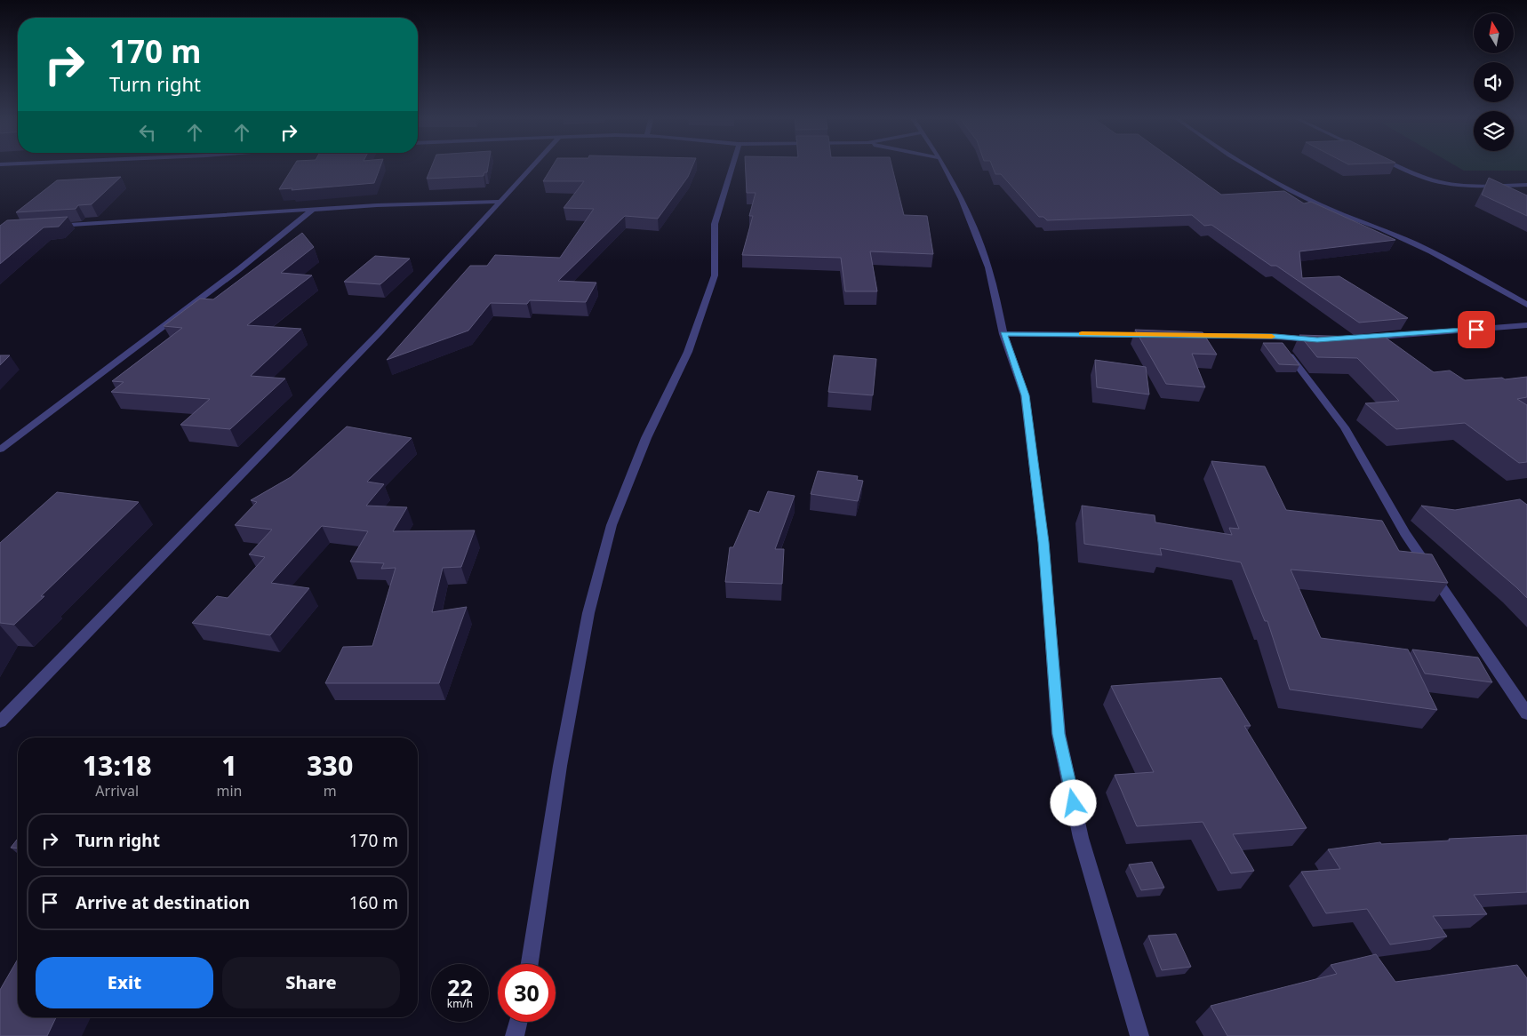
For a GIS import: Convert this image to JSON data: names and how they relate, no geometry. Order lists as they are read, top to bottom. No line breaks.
{"north":"top","page":{"turn":["170 m","Turn right"],"eta":["13:18","Arrival","1","min","330","m"],"list":[{"name":"Turn right","value":"170 m"},{"name":"Arrive at destination","value":"160 m"}],"buttons":["Exit","Share"],"speed":"22 km/h","limit":"30"}}
